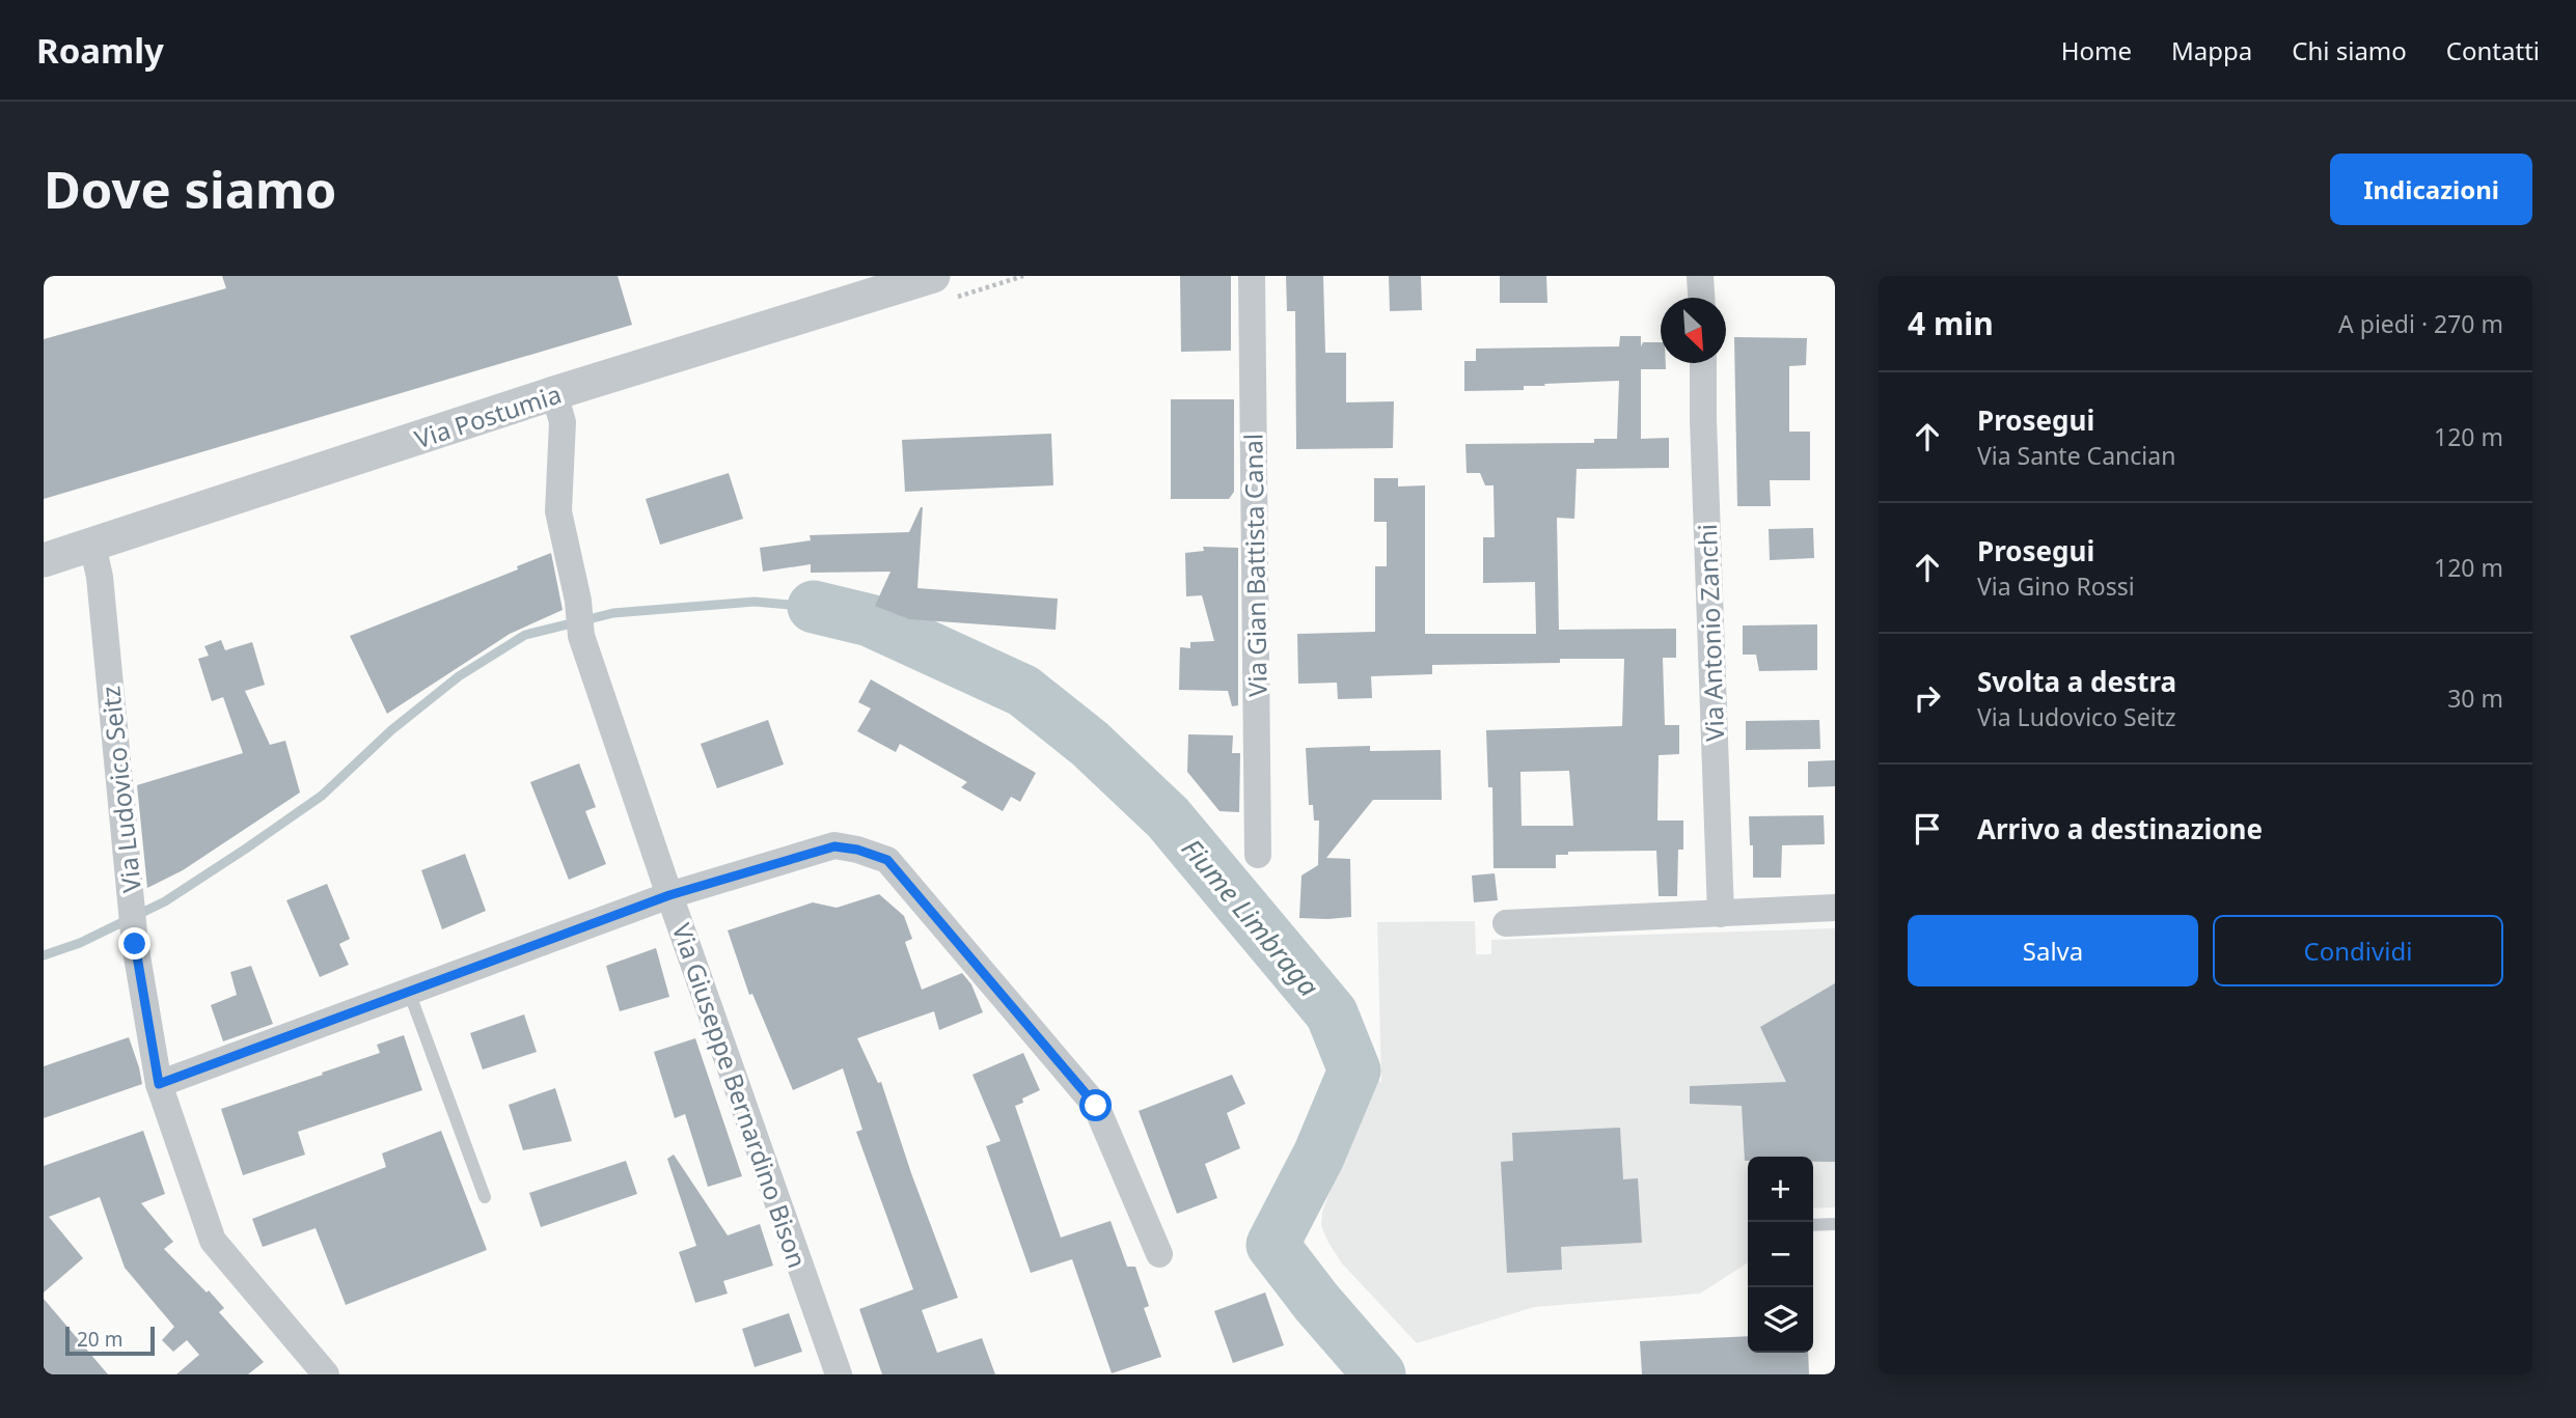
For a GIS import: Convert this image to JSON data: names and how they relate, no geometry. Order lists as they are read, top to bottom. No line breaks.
{"streets":{"street":["Via Postumia","Via Gian Battista Canal","Via Antonio Zanchi","Via Ludovico Seitz","Via Giuseppe Bernardino Bison"]},"crossings":[["Via Postumia","Via Ludovico Seitz"],["Via Postumia","Via Giuseppe Bernardino Bison"]],"water":["Fiume Limbraga"],"scale_bar":"20 m","north":"bottom right","page":{"header":"Roamly","nav":["Home","Mappa","Chi siamo","Contatti"],"buttons":["Indicazioni",["Salva","Condividi"]],"title":"Dove siamo","heading":["4 min","A piedi · 270 m"],"list":[["Prosegui","Via Sante Cancian","120 m"],["Prosegui","Via Gino Rossi","120 m"],["Svolta a destra","Via Ludovico Seitz","30 m"],"Arrivo a destinazione"],"map_buttons":["+","−"],"scale":"20 m"}}
